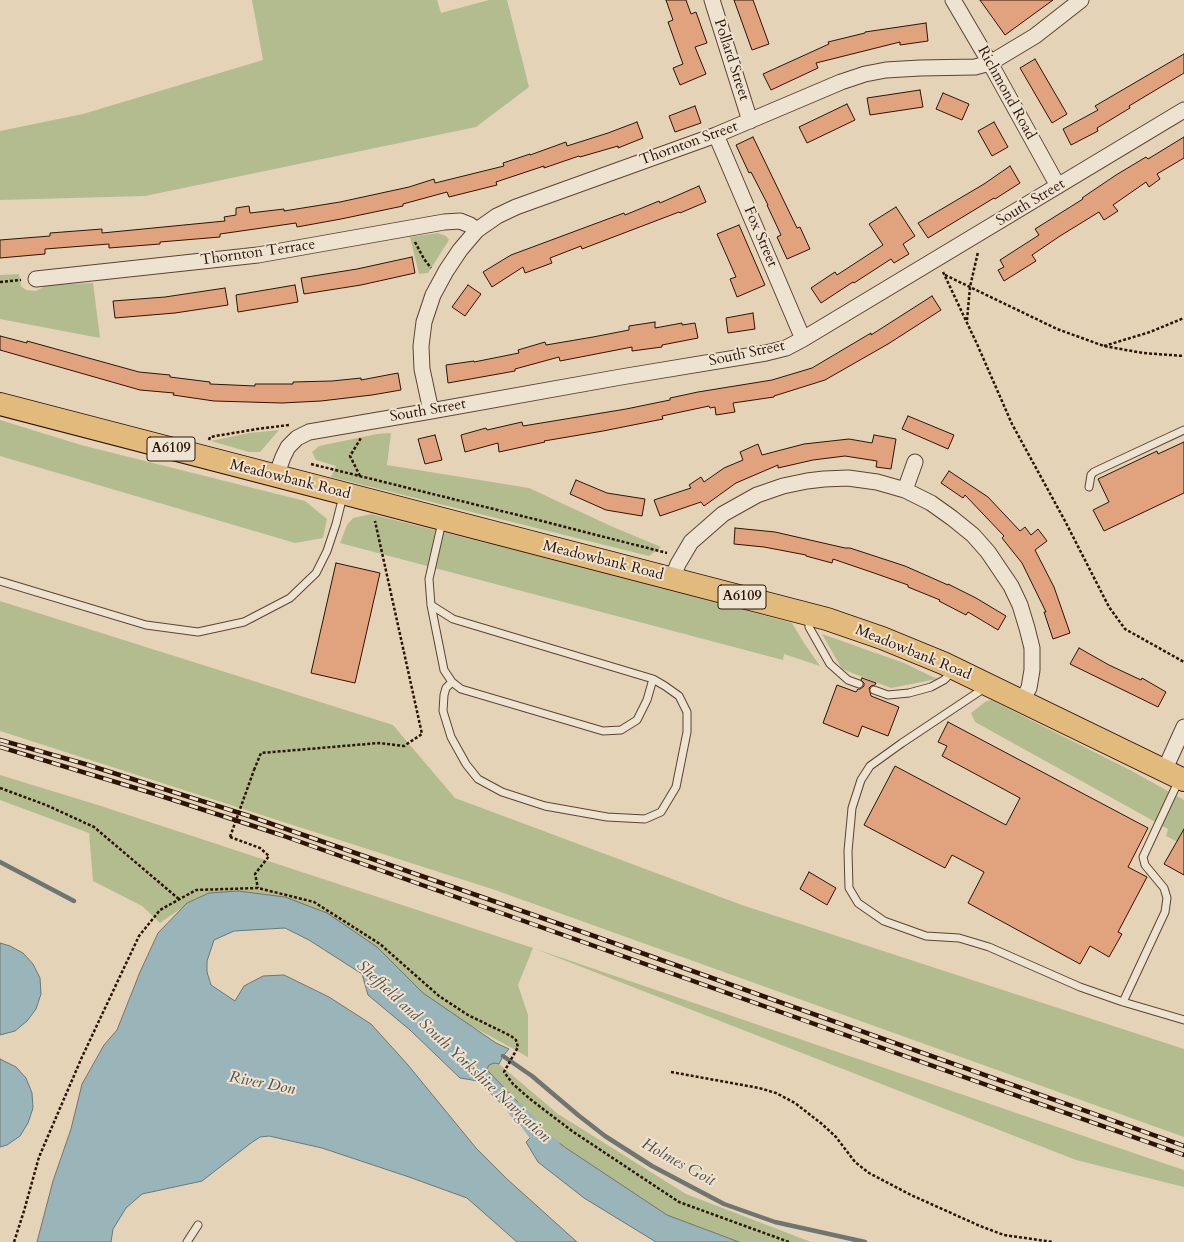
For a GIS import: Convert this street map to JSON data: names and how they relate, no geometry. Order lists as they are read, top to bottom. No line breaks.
{"streets":{"main road":["A6109","Meadowbank Road"],"street":["Pollard Street","Richmond Road","Thornton Street","South Street","Fox Street","Thornton Terrace"]},"crossings":[["Pollard Street","Thornton Street"],["Richmond Road","Thornton Street"],["Richmond Road","South Street"],["Thornton Street","South Street"],["Thornton Street","Fox Street"],["Thornton Street","Thornton Terrace"],["South Street","Fox Street"],["South Street","Meadowbank Road"]],"water":["Sheffield and South Yorkshire Navigation","River Don","Holmes Goit"]}
